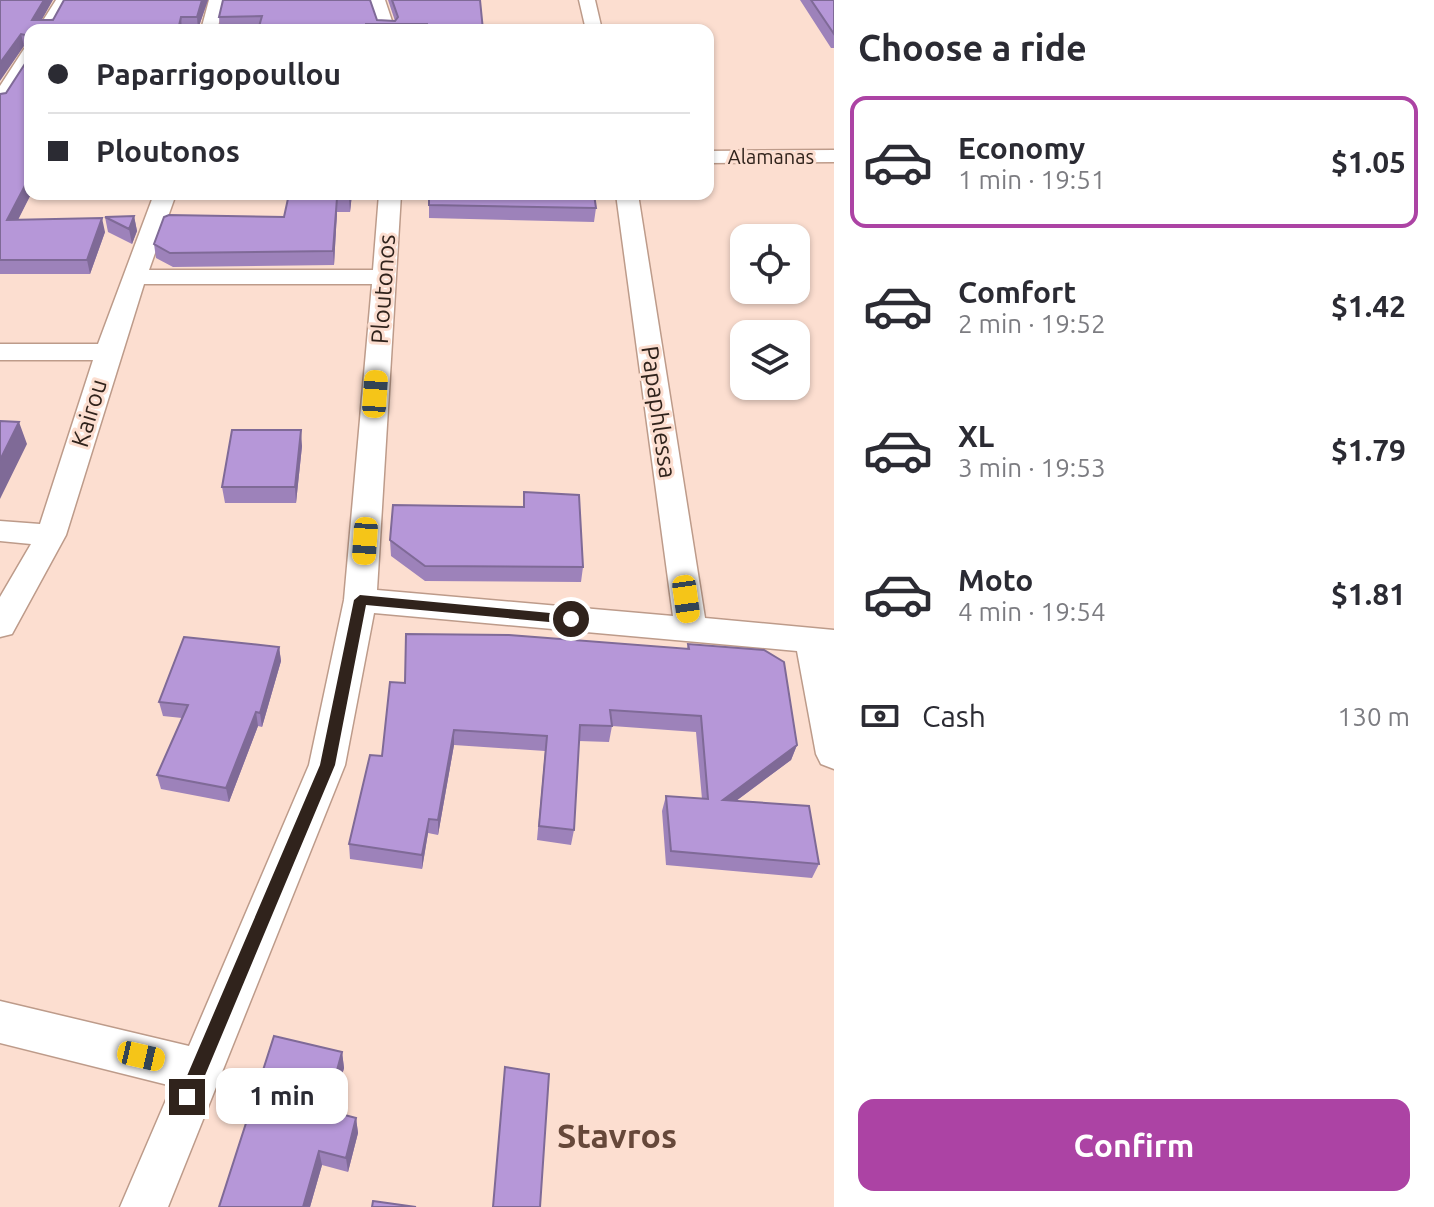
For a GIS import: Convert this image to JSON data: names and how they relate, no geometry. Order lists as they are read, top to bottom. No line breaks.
{"streets":{"street":["Alamanas","Ploutonos","Papaphlessa","Kairou"]},"districts":["Stavros"],"page":{"heading":"Choose a ride","banner":["Paparrigopoullou","Ploutonos"],"list":[{"name":"Economy","note":"1 min · 19:51","value":"$1.05"},{"name":"Comfort","note":"2 min · 19:52","value":"$1.42"},{"name":"XL","note":"3 min · 19:53","value":"$1.79"},{"name":"Moto","note":"4 min · 19:54","value":"$1.81"}],"pay":["Cash","130 m"],"bubble":"1 min","buttons":"Confirm"}}
